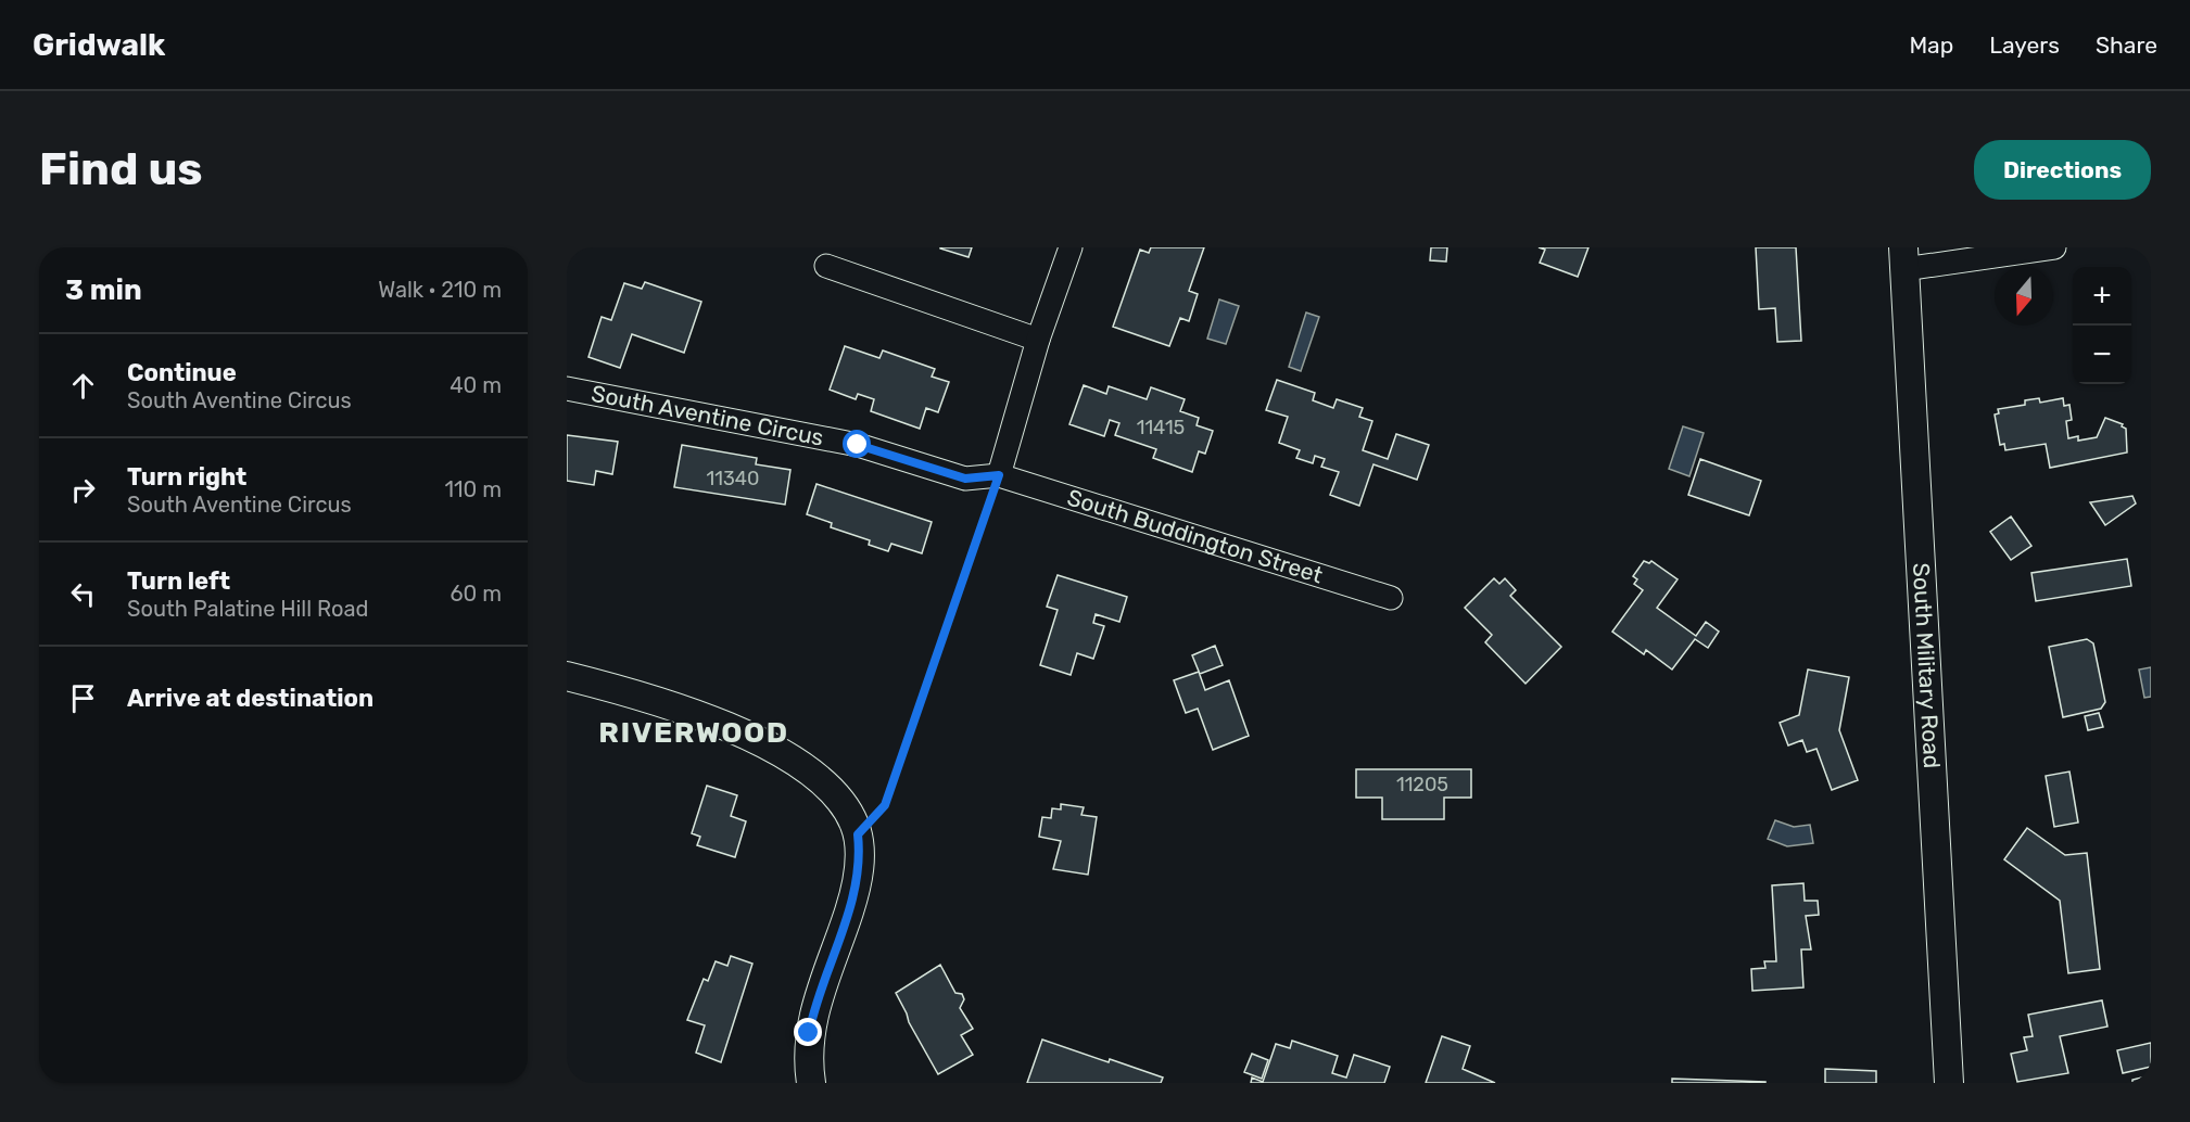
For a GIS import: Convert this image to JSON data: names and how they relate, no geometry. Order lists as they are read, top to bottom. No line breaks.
{"streets":{"street":["South Aventine Circus","South Buddington Street","South Military Road"]},"crossings":[["South Aventine Circus","South Buddington Street"]],"districts":["RIVERWOOD"],"house_numbers":["11415","11340","11205"],"north":"bottom","page":{"header":"Gridwalk","nav":["Map","Layers","Share"],"buttons":"Directions","title":"Find us","heading":["3 min","Walk · 210 m"],"map_buttons":["+","−"],"list":[["Continue","South Aventine Circus","40 m"],["Turn right","South Aventine Circus","110 m"],["Turn left","South Palatine Hill Road","60 m"],"Arrive at destination"]}}
